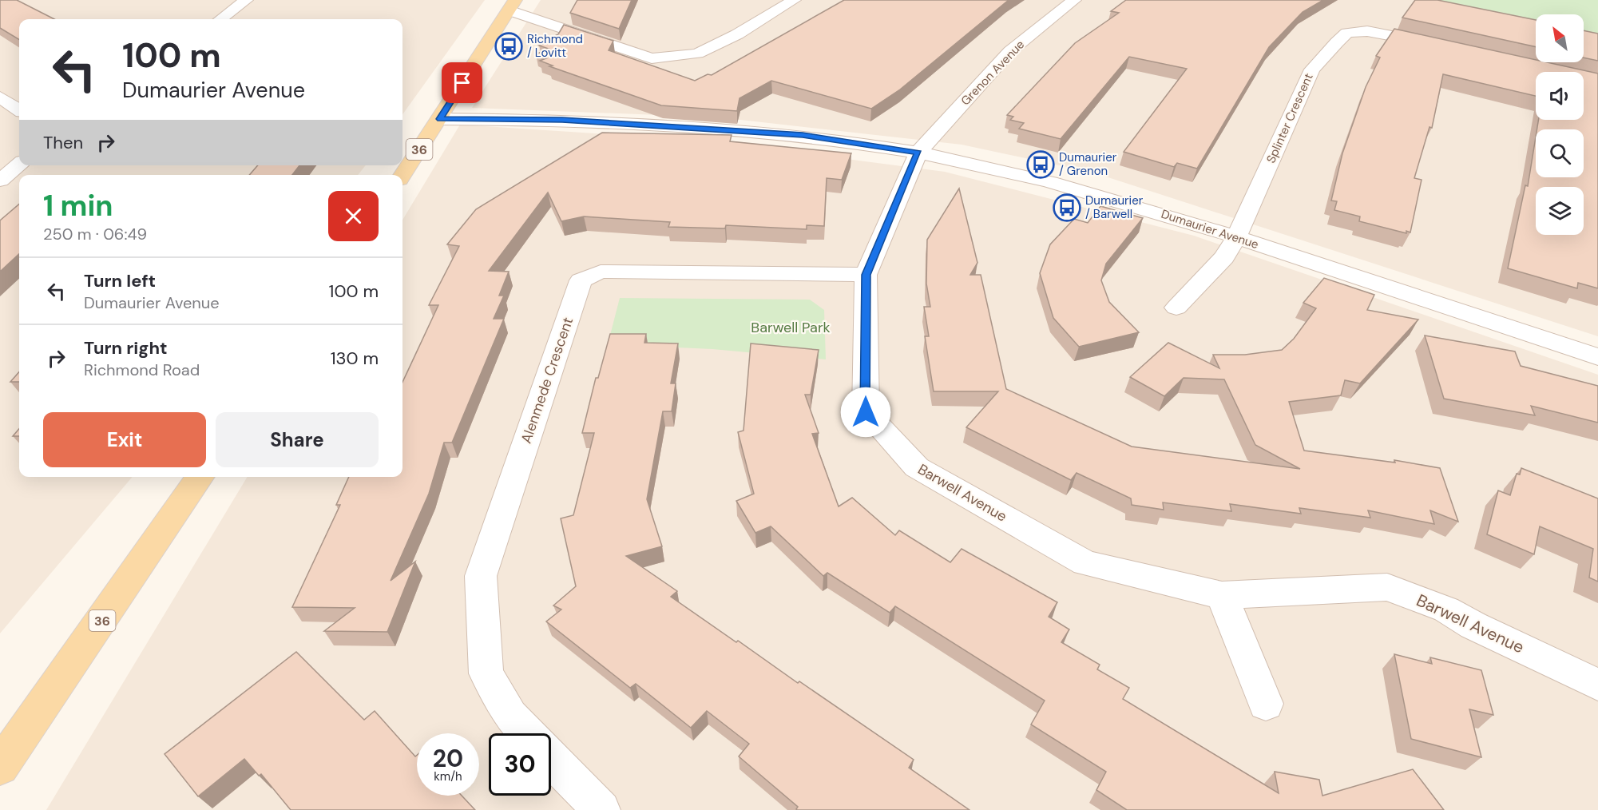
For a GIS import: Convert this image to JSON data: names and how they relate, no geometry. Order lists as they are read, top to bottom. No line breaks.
{"streets":{"main road":["36"],"street":["Grenon Avenue","Splinter Crescent","Dumaurier Avenue","Alenmede Crescent","Barwell Avenue"]},"crossings":[["Grenon Avenue","Dumaurier Avenue"],["Grenon Avenue","Barwell Avenue"],["Splinter Crescent","Dumaurier Avenue"],["36","Dumaurier Avenue"],["Dumaurier Avenue","Barwell Avenue"],["Alenmede Crescent","Barwell Avenue"]],"parks":["Barwell Park"],"places":{"bus stop":["Richmond / Lovitt","Dumaurier / Grenon","Dumaurier / Barwell"]},"north":"top left","page":{"turn":["100 m","Dumaurier Avenue"],"then":"Then","heading":["1 min","250 m · 06:49"],"list":[{"name":"Turn left","note":"Dumaurier Avenue","value":"100 m"},{"name":"Turn right","note":"Richmond Road","value":"130 m"}],"buttons":["Exit","Share"],"speed":"20 km/h","limit":"30"}}
